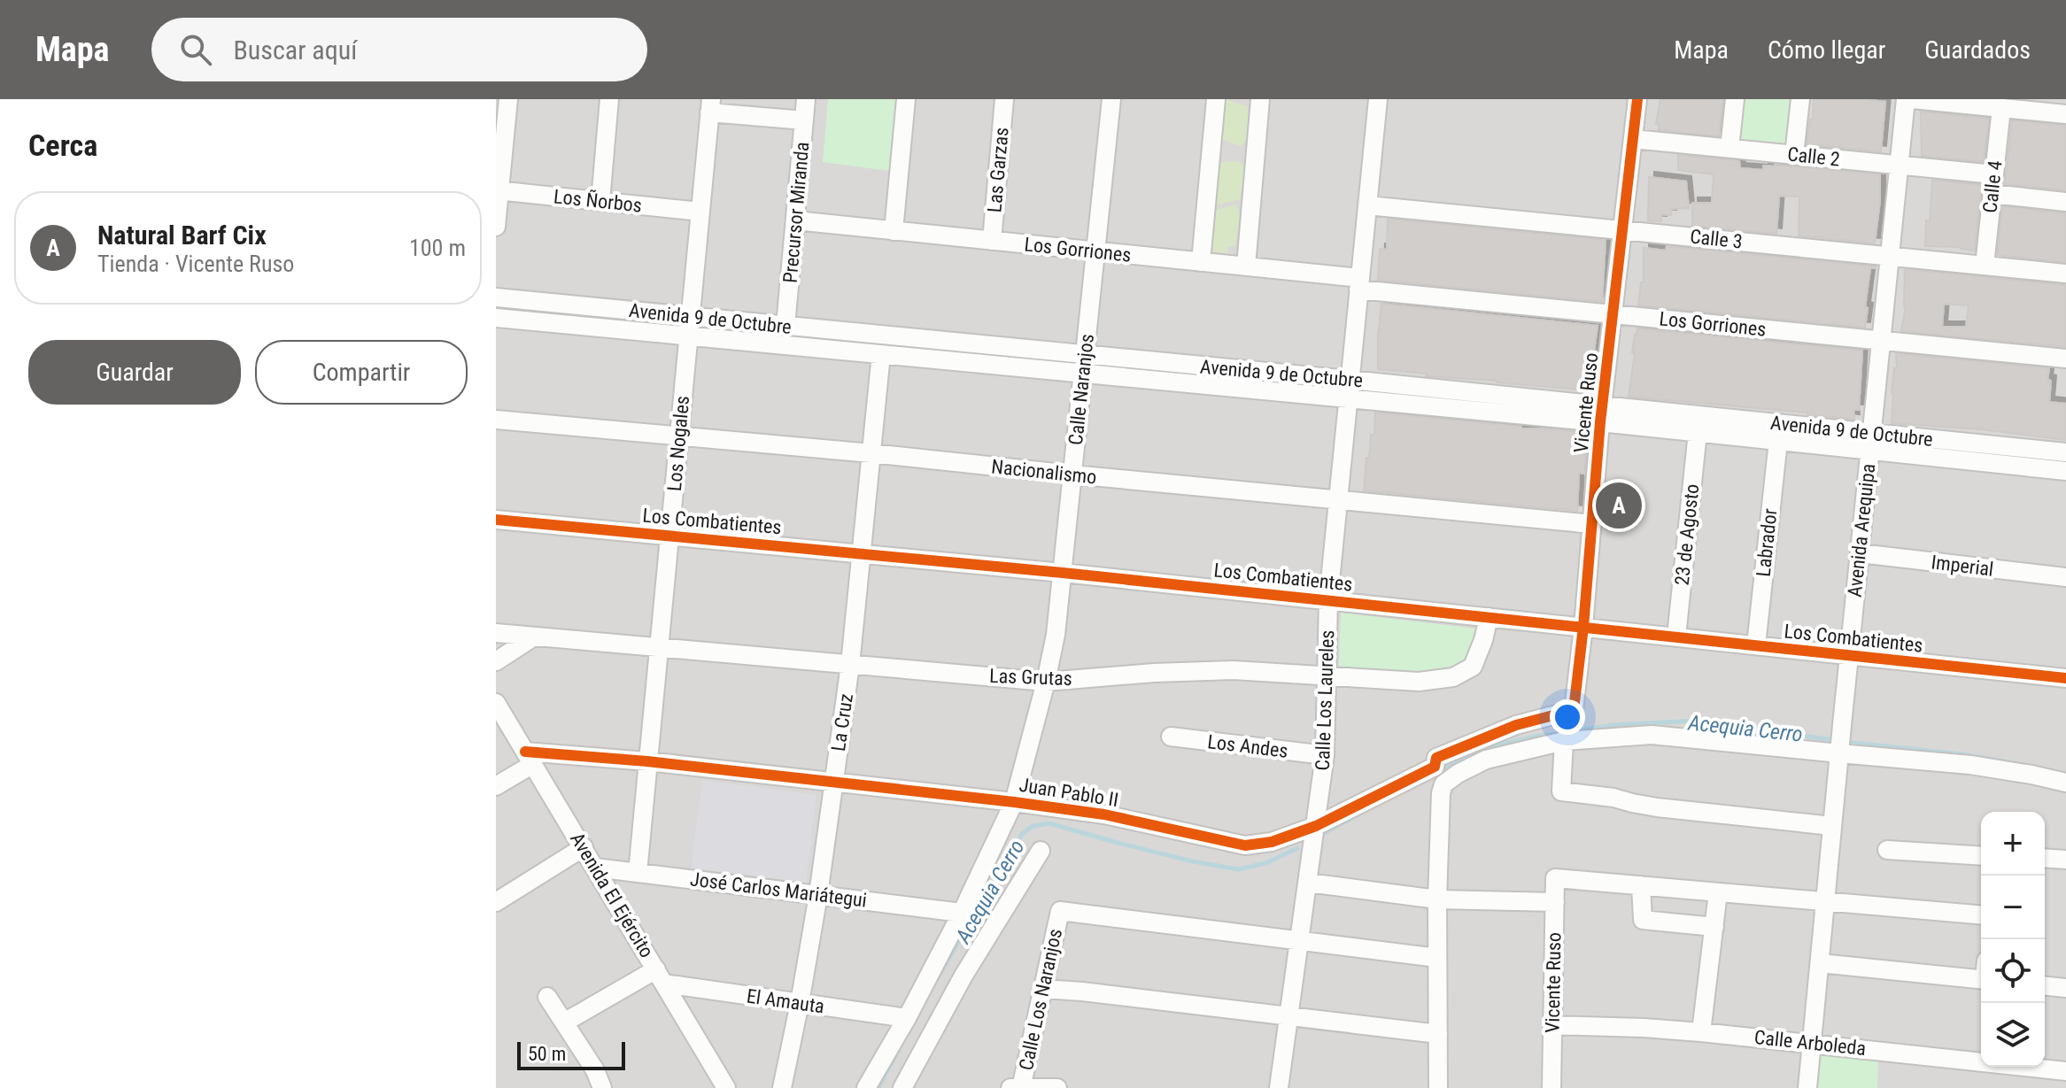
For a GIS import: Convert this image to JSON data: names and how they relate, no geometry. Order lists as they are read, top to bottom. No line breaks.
{"streets":{"street":["Calle 2","Las Garzas","Calle 4","Los Ñorbos","Precursor Miranda","Calle 3","Los Gorriones","Avenida 9 de Octubre","Calle Naranjos","Vicente Ruso","Los Nogales","Nacionalismo","Los Combatientes","Avenida Arequipa","23 de Agosto","Labrador","Imperial","Las Grutas","Calle Los Laureles","La Cruz","Los Andes","Juan Pablo II","José Carlos Mariátegui","Avenida El Ejército","Calle Los Naranjos","El Amauta","Calle Arboleda"]},"crossings":[["Calle 2","Calle 4"],["Calle 2","Vicente Ruso"],["Calle 2","Avenida Arequipa"],["Las Garzas","Los Gorriones"],["Calle 4","Calle 3"],["Los Ñorbos","Los Nogales"],["Precursor Miranda","Los Gorriones"],["Precursor Miranda","Avenida 9 de Octubre"],["Calle 3","Vicente Ruso"],["Calle 3","Avenida Arequipa"],["Calle 3","Calle Los Laureles"],["Los Gorriones","Calle Naranjos"],["Los Gorriones","Vicente Ruso"],["Los Gorriones","Avenida Arequipa"],["Los Gorriones","Calle Los Laureles"],["Avenida 9 de Octubre","Calle Naranjos"],["Avenida 9 de Octubre","Vicente Ruso"],["Avenida 9 de Octubre","Los Nogales"],["Avenida 9 de Octubre","Avenida Arequipa"],["Avenida 9 de Octubre","23 de Agosto"],["Avenida 9 de Octubre","Labrador"],["Avenida 9 de Octubre","Calle Los Laureles"],["Avenida 9 de Octubre","La Cruz"],["Calle Naranjos","Nacionalismo"],["Calle Naranjos","Los Combatientes"],["Calle Naranjos","Las Grutas"],["Calle Naranjos","Juan Pablo II"],["Vicente Ruso","Nacionalismo"],["Vicente Ruso","Los Combatientes"],["Vicente Ruso","Juan Pablo II"],["Vicente Ruso","Calle Arboleda"],["Los Nogales","Nacionalismo"],["Los Nogales","Los Combatientes"],["Los Nogales","Las Grutas"],["Los Nogales","Juan Pablo II"],["Los Nogales","José Carlos Mariátegui"],["Nacionalismo","Calle Los Laureles"],["Nacionalismo","La Cruz"],["Los Combatientes","Avenida Arequipa"],["Los Combatientes","23 de Agosto"],["Los Combatientes","Labrador"],["Los Combatientes","Las Grutas"],["Los Combatientes","Calle Los Laureles"],["Los Combatientes","La Cruz"],["Avenida Arequipa","Imperial"],["Avenida Arequipa","Calle Arboleda"],["Las Grutas","Calle Los Laureles"],["Las Grutas","La Cruz"],["Calle Los Laureles","Los Andes"],["Calle Los Laureles","Juan Pablo II"],["Calle Los Laureles","Calle Los Naranjos"],["La Cruz","Juan Pablo II"],["La Cruz","José Carlos Mariátegui"],["La Cruz","El Amauta"],["Juan Pablo II","Avenida El Ejército"],["José Carlos Mariátegui","Avenida El Ejército"],["Avenida El Ejército","El Amauta"]],"water":["Acequia Cerro"],"scale_bar":"50 m","page":{"header":"Mapa","search":"Buscar aquí","nav":["Mapa","Cómo llegar","Guardados"],"heading":"Cerca","list":[{"mark":"A","name":"Natural Barf Cix","note":"Tienda · Vicente Ruso","value":"100 m"}],"buttons":["Guardar","Compartir"],"pins":"A","map_buttons":["+","−"],"scale":"50 m"}}
